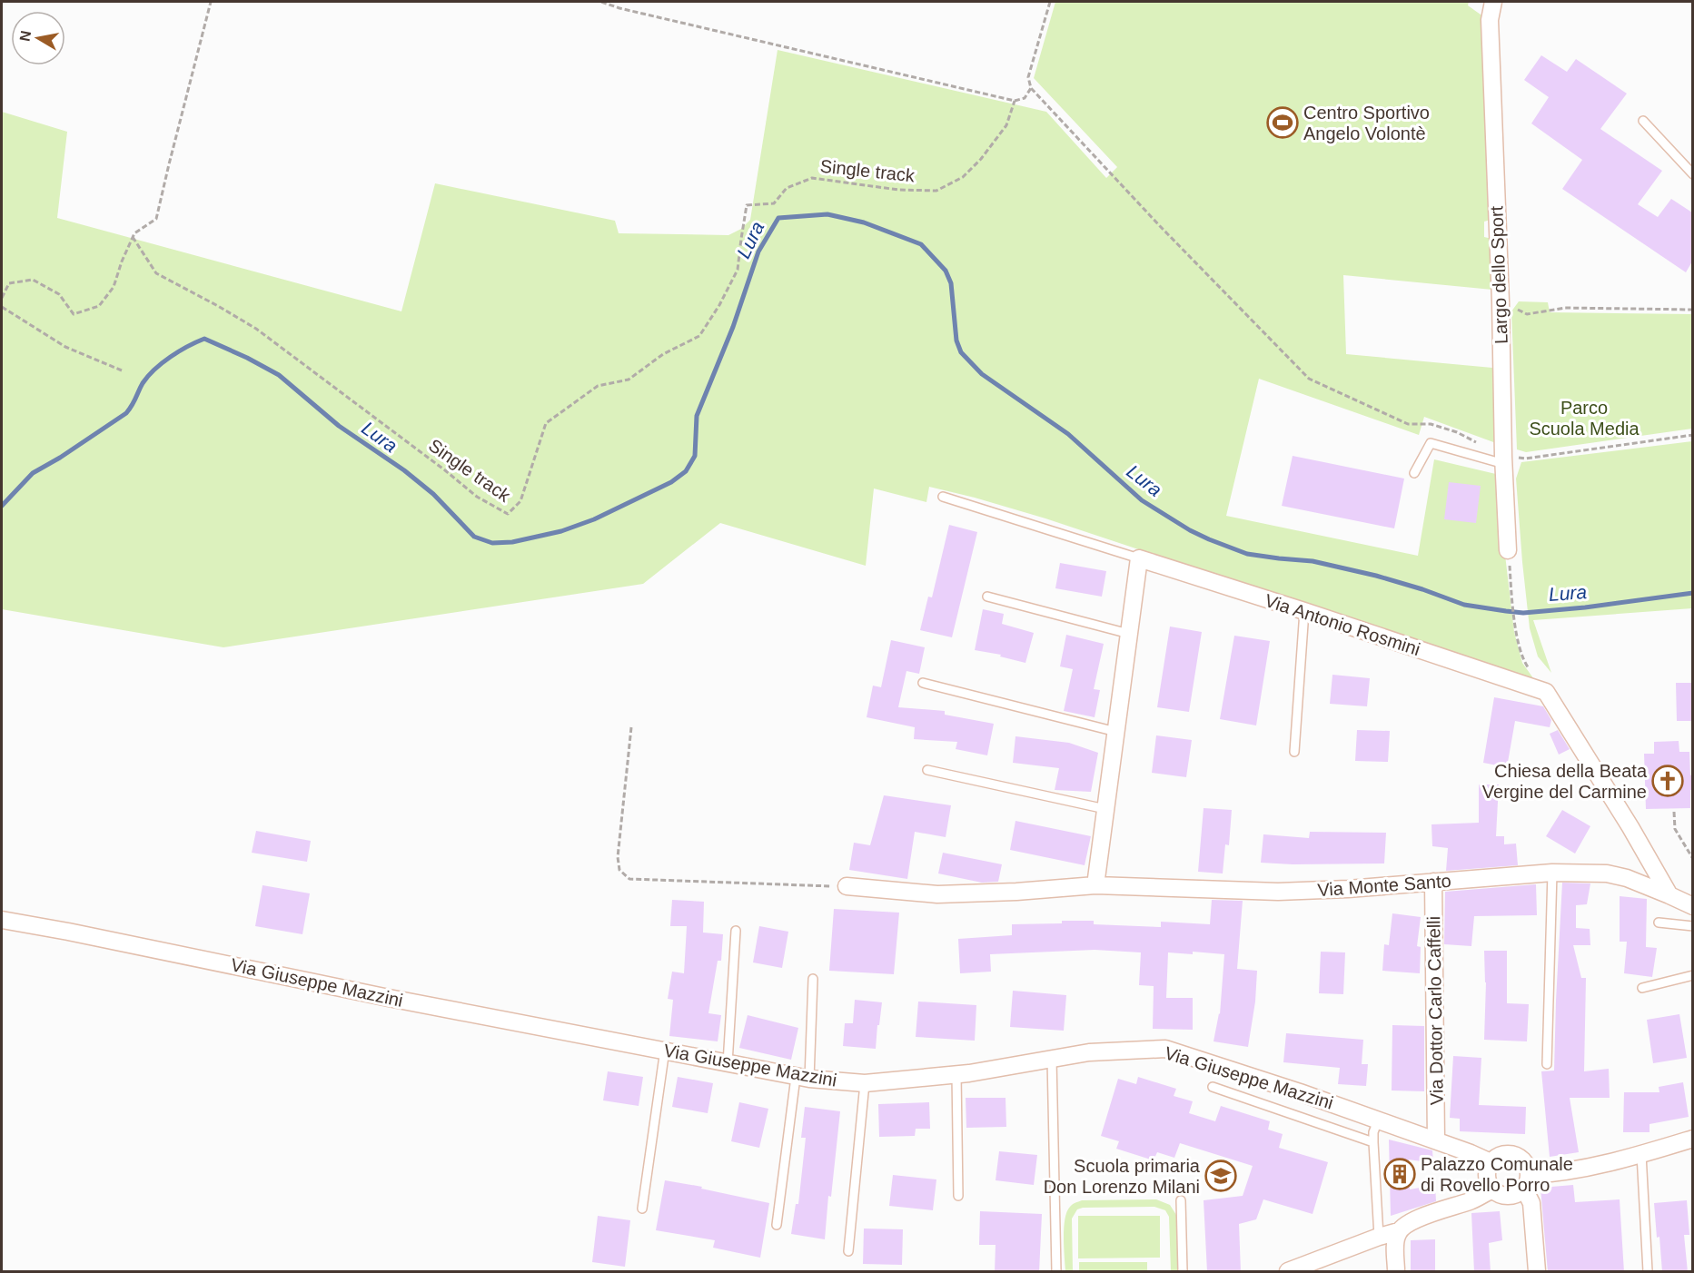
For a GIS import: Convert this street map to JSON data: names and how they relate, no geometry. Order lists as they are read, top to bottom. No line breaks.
{"streets":{"street":["Largo dello Sport","Via Antonio Rosmini","Via Monte Santo","Via Giuseppe Mazzini","Via Dottor Carlo Caffelli"],"path":["Single track"]},"crossings":[["Via Antonio Rosmini","Via Monte Santo"],["Via Monte Santo","Via Dottor Carlo Caffelli"],["Via Giuseppe Mazzini","Via Dottor Carlo Caffelli"]],"water":["Lura"],"parks":["Parco Scuola Media"],"places":{"sports":["Centro Sportivo Angelo Volontè"],"church":["Chiesa della Beata Vergine del Carmine"],"building":["Palazzo Comunale di Rovello Porro"],"school or university":["Scuola primaria Don Lorenzo Milani"]},"north":"left"}
